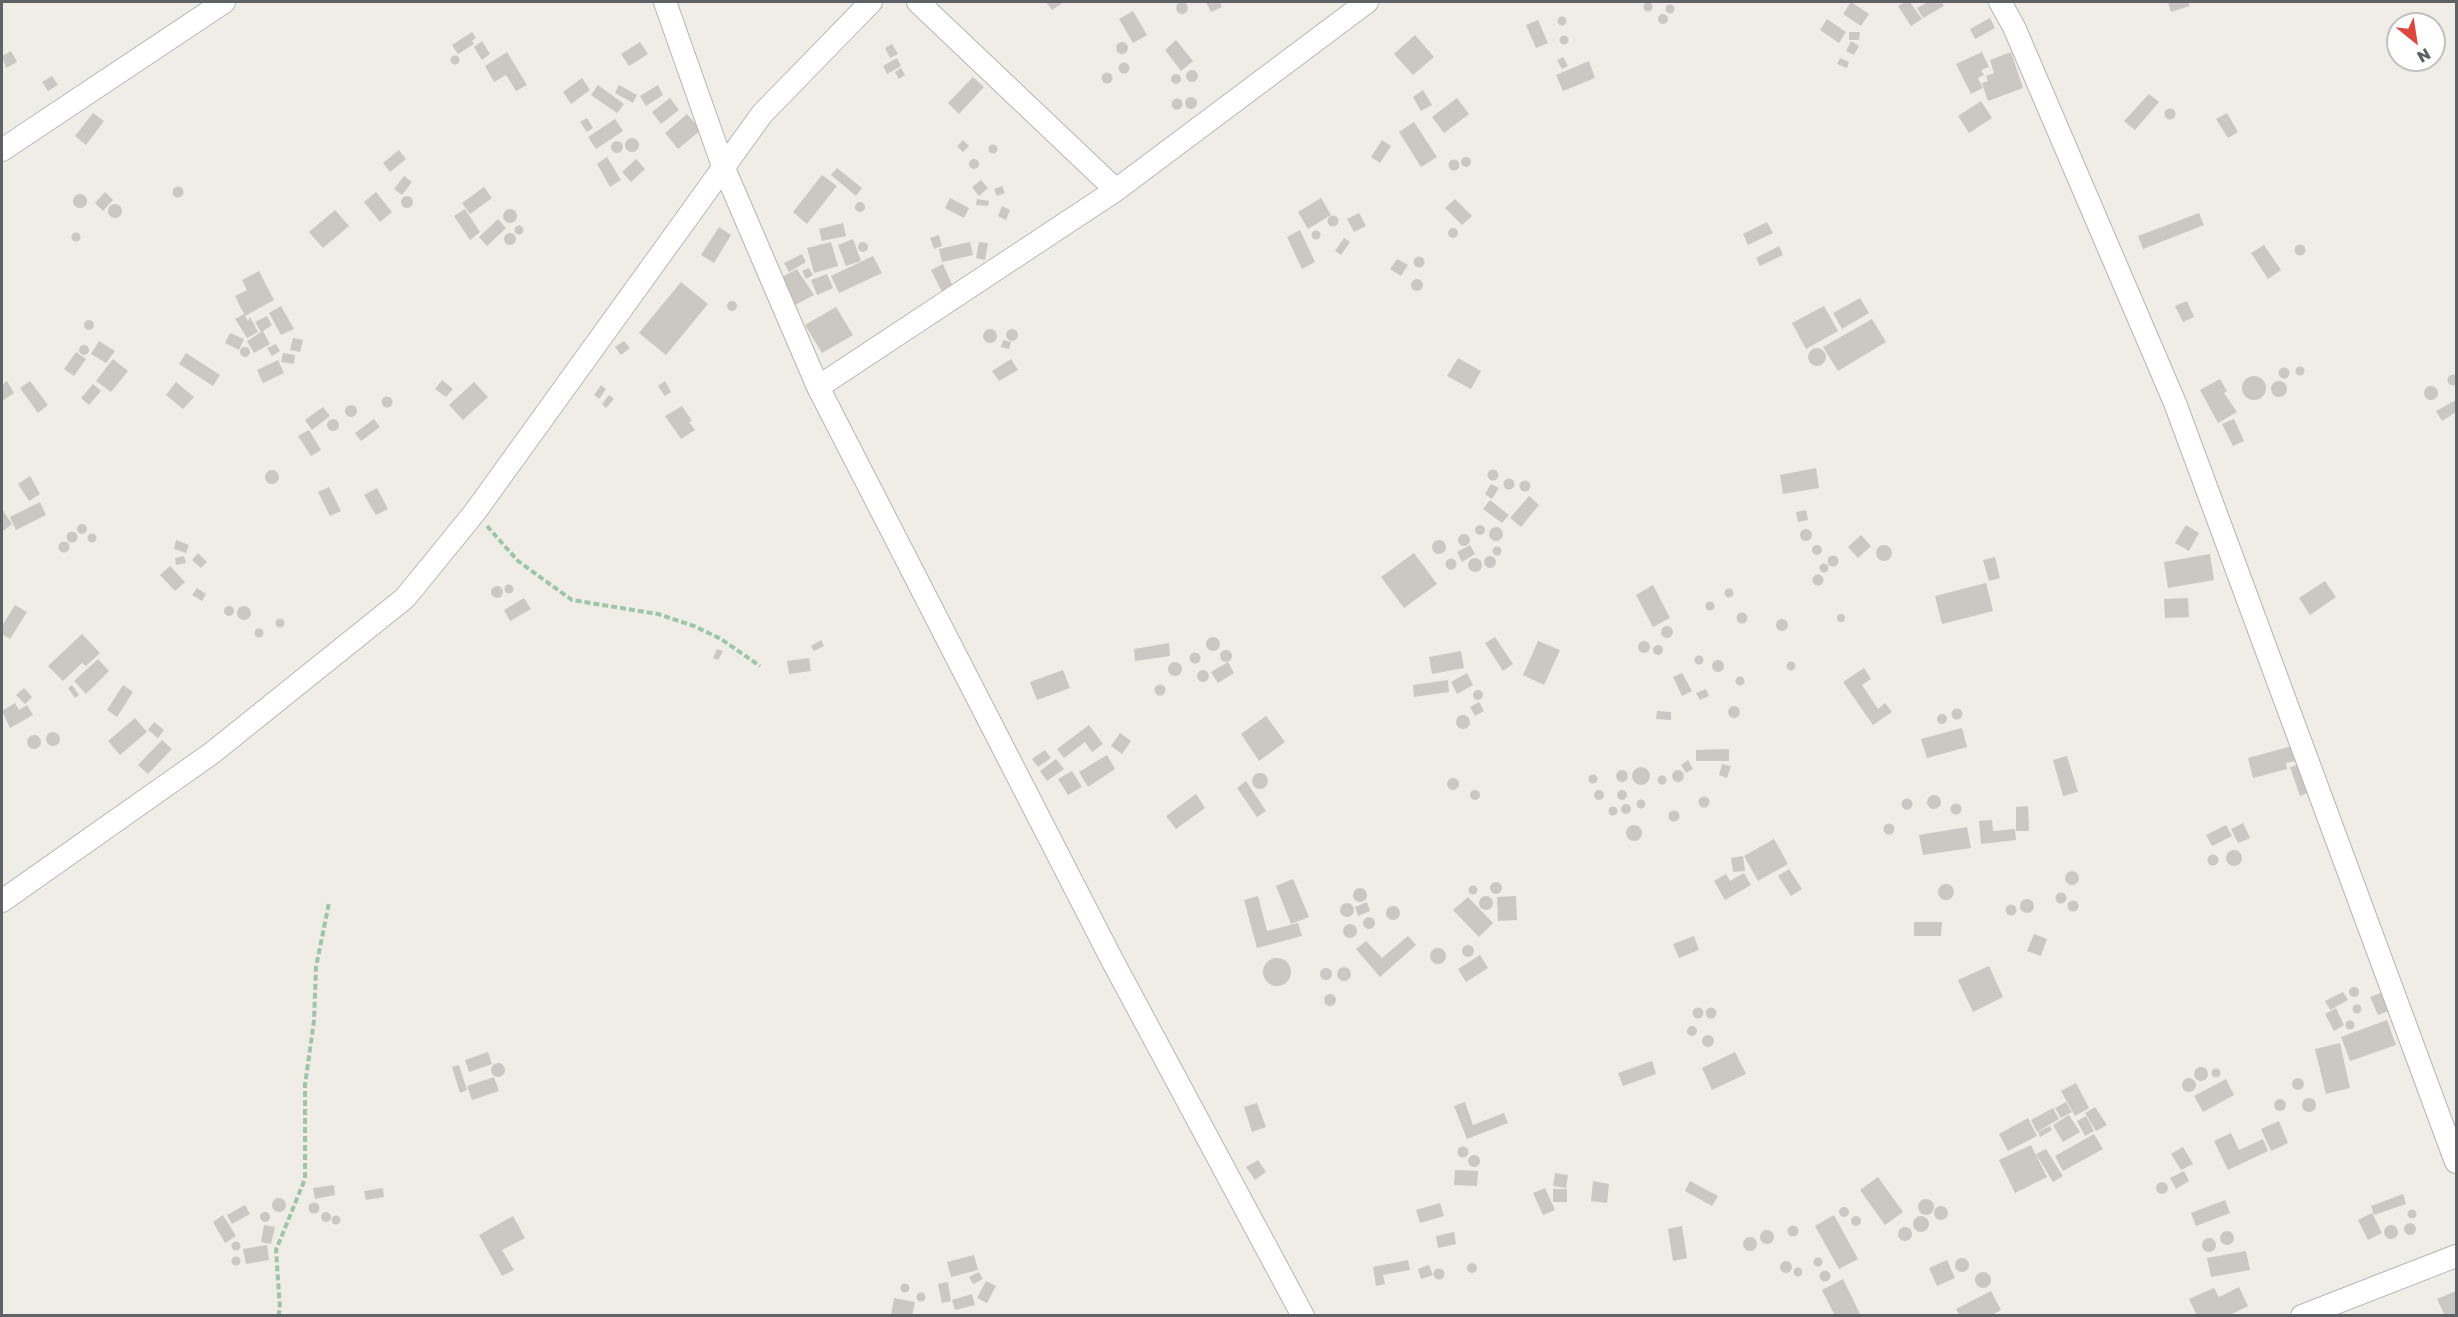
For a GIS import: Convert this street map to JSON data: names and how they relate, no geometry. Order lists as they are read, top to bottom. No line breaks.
{"north":"bottom right"}
